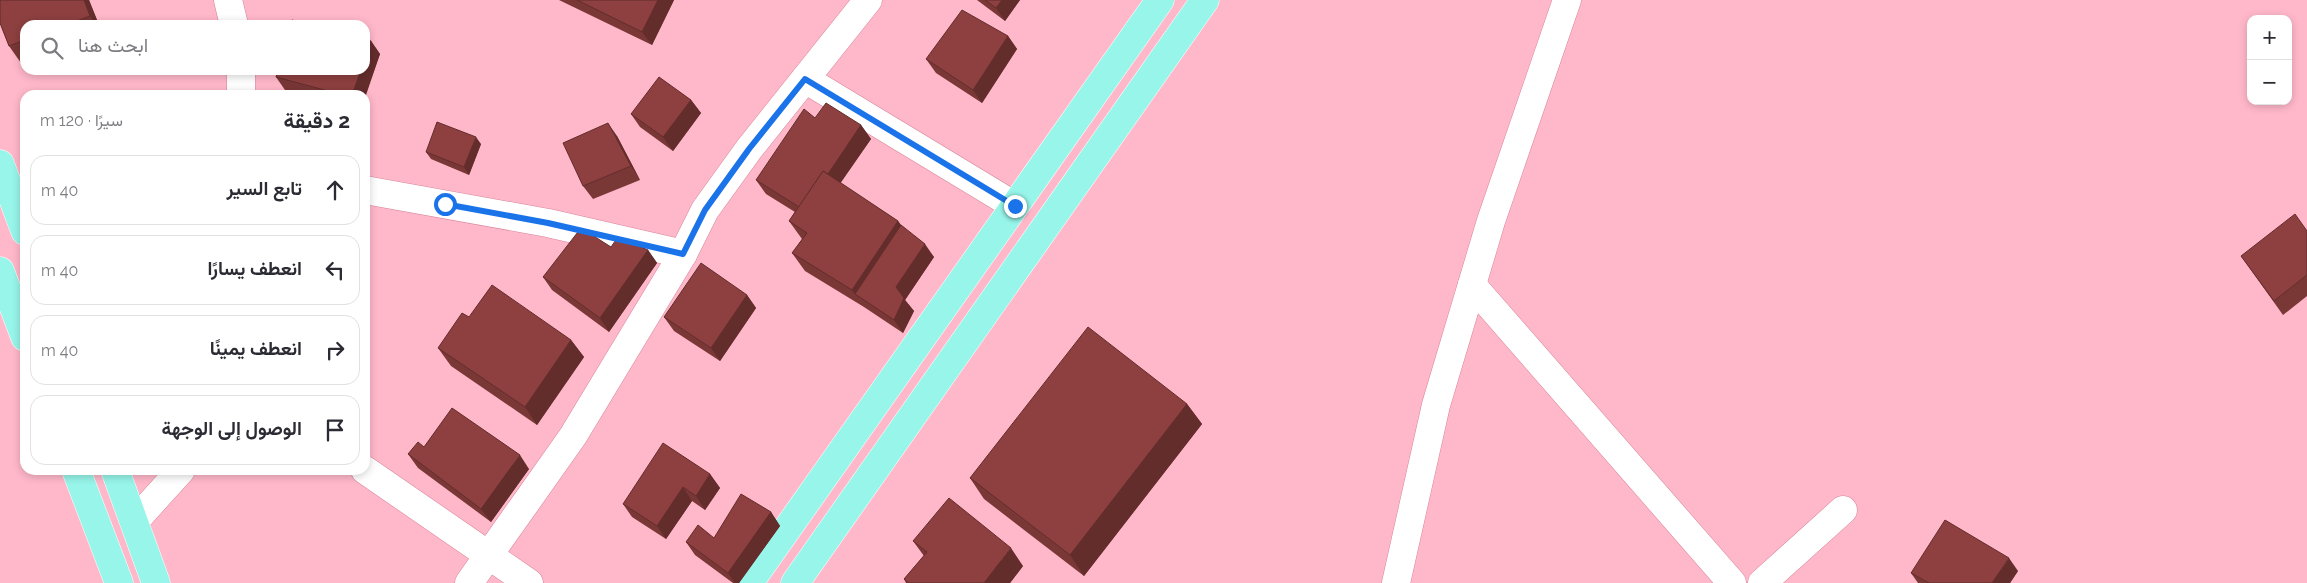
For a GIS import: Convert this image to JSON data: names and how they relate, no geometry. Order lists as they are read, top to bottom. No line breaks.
{"page":{"map_buttons":["+","−"],"search":"ابحث هنا","heading":["2 دقيقة","سيرًا · 120 m"],"list":[["تابع السير","40 m"],["انعطف يسارًا","40 m"],["انعطف يمينًا","40 m"],"الوصول إلى الوجهة"]}}
